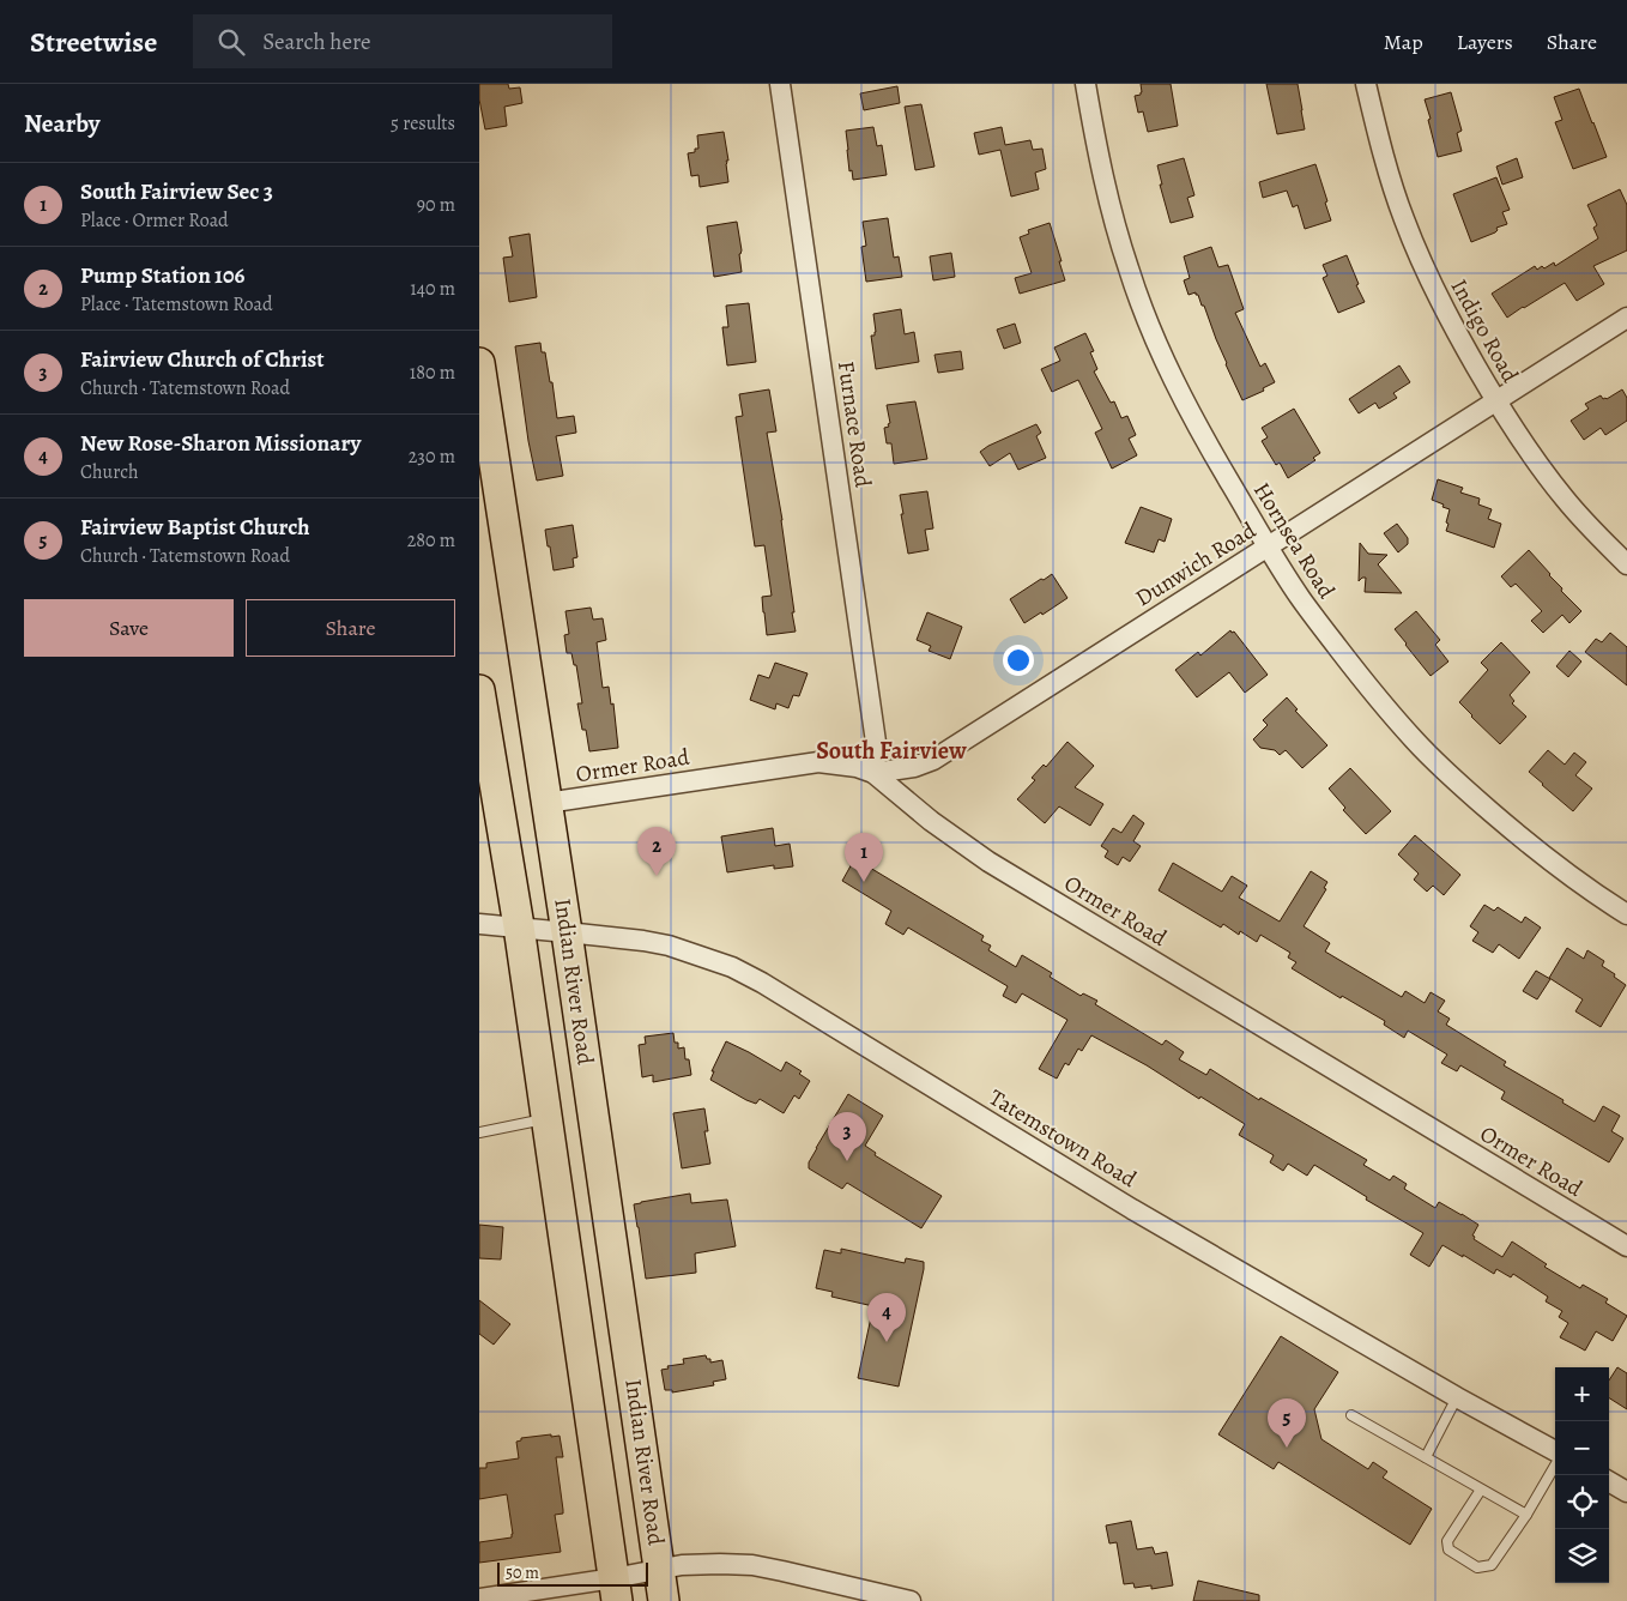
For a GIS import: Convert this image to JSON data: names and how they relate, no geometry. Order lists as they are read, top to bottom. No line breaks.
{"streets":{"main road":["Indian River Road"],"street":["Indigo Road","Furnace Road","Hornsea Road","Dunwich Road","Ormer Road","Tatemstown Road"]},"crossings":[["Indigo Road","Dunwich Road"],["Furnace Road","Dunwich Road"],["Furnace Road","Ormer Road"],["Hornsea Road","Dunwich Road"],["Dunwich Road","Ormer Road"],["Ormer Road","Indian River Road"],["Indian River Road","Tatemstown Road"]],"districts":["South Fairview"],"scale_bar":"50 m","page":{"header":"Streetwise","search":"Search here","nav":["Map","Layers","Share"],"heading":["Nearby","5 results"],"list":[{"mark":"1","name":"South Fairview Sec 3","note":"Place · Ormer Road","value":"90 m"},{"mark":"2","name":"Pump Station 106","note":"Place · Tatemstown Road","value":"140 m"},{"mark":"3","name":"Fairview Church of Christ","note":"Church · Tatemstown Road","value":"180 m"},{"mark":"4","name":"New Rose-Sharon Missionary","note":"Church","value":"230 m"},{"mark":"5","name":"Fairview Baptist Church","note":"Church · Tatemstown Road","value":"280 m"}],"buttons":["Save","Share"],"pins":["2","1","3","4","5"],"map_buttons":["+","−"],"scale":"50 m"}}
